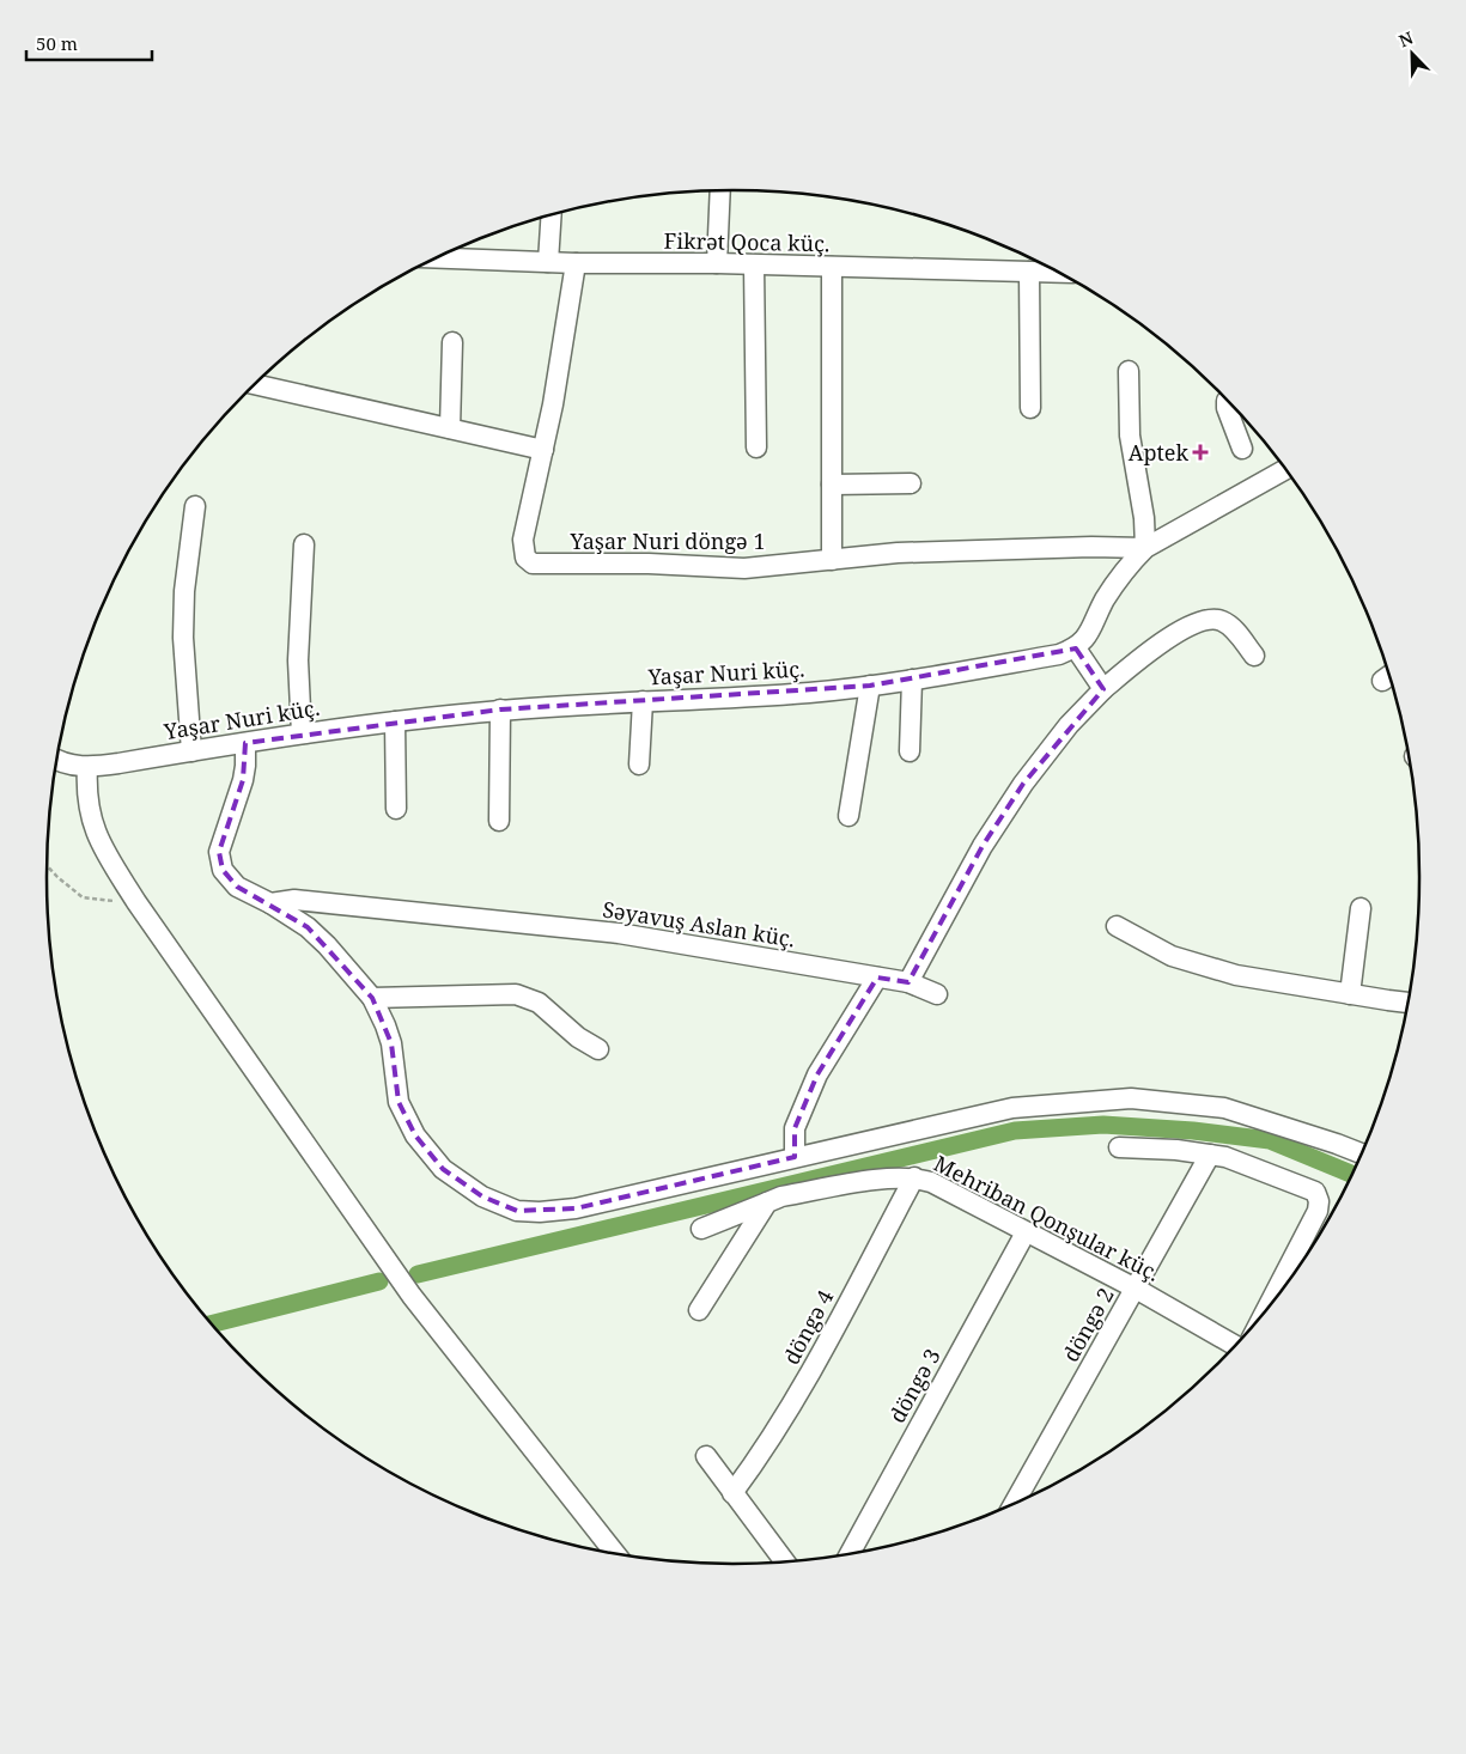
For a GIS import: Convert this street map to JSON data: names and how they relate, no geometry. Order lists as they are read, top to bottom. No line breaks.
{"streets":{"street":["Fikrət Qoca küç.","Yaşar Nuri döngə 1","Yaşar Nuri küç.","Səyavuş Aslan küç.","Mehriban Qonşular küç.","döngə 2","döngə 4","döngə 3"]},"crossings":[["Fikrət Qoca küç.","Yaşar Nuri döngə 1"],["Yaşar Nuri küç.","Səyavuş Aslan küç."],["Mehriban Qonşular küç.","döngə 2"],["Mehriban Qonşular küç.","döngə 4"],["Mehriban Qonşular küç.","döngə 3"]],"places":{"health":["Aptek"]},"scale_bar":"50 m","north":"top left"}
